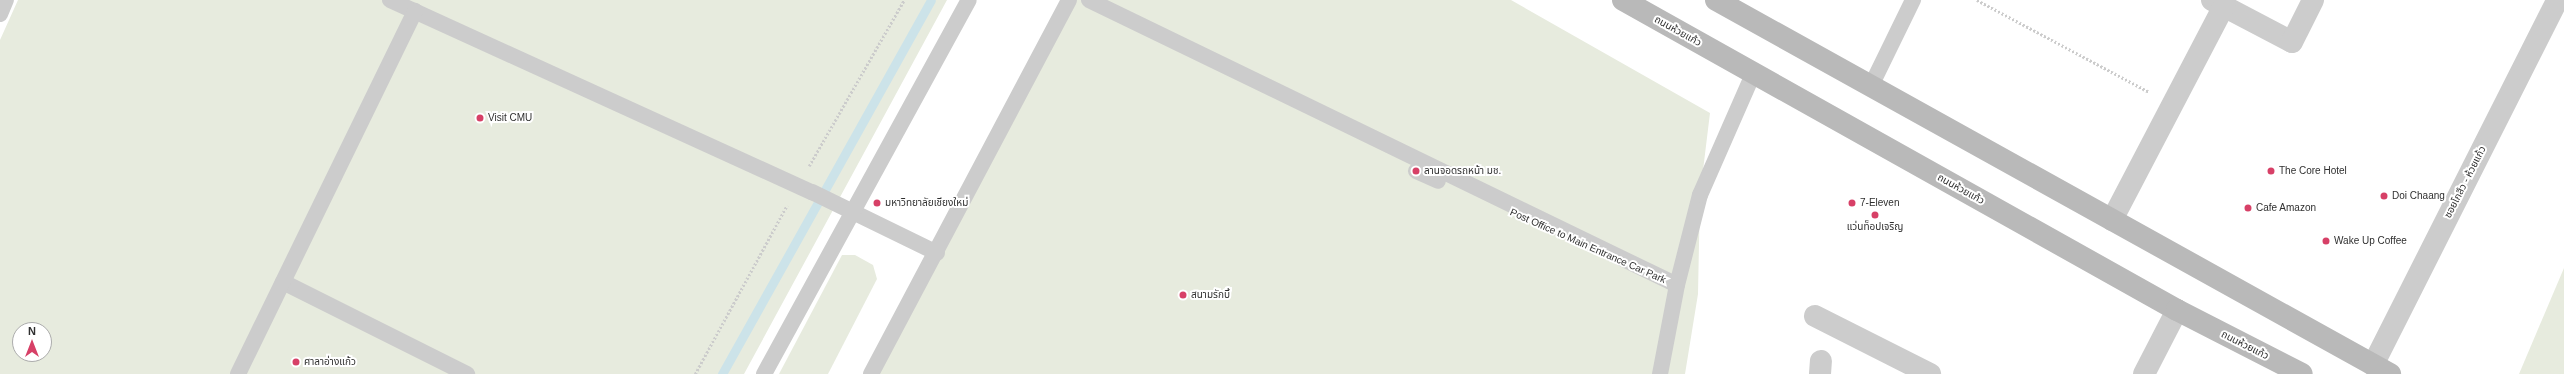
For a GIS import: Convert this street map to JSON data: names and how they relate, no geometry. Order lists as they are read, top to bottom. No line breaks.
{"streets":{"main road":["ถนนห้วยแก้ว"],"street":["ซอยโกสึว - ห้วยแก้ว"],"lane":["Post Office to Main Entrance Car Park"]},"places":["Visit CMU","ลานจอดรถหน้า มช.","The Core Hotel","Doi Chaang","มหาวิทยาลัยเชียงใหม่","7-Eleven","Cafe Amazon","แว่นท็อปเจริญ","Wake Up Coffee","สนามรักบี้","ศาลาอ่างแก้ว"],"north":"top"}
